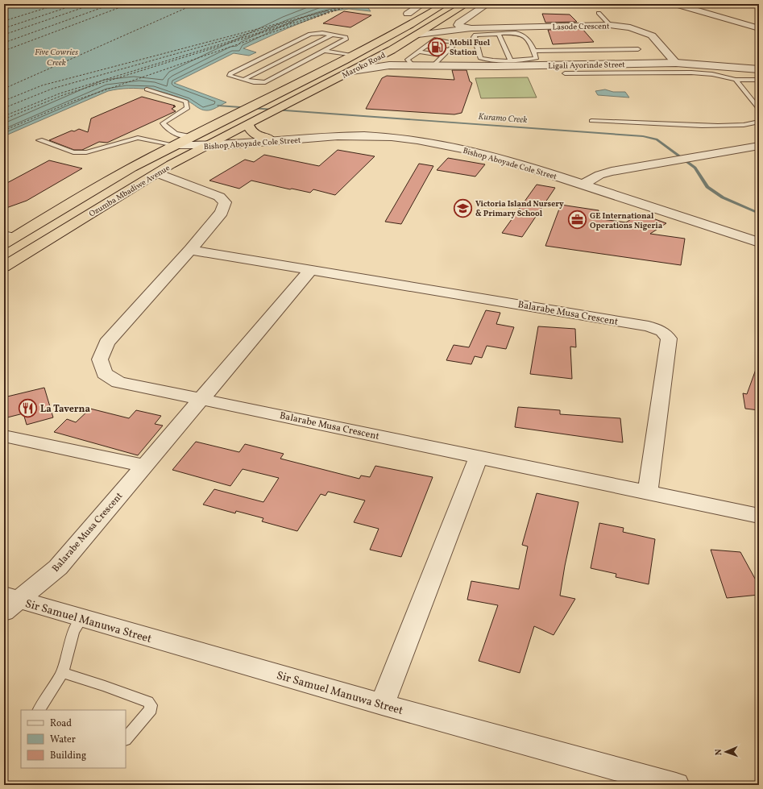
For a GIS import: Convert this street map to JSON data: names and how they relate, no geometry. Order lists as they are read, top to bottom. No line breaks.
{"streets":{"highway":["Maroko Road","Ozumba Mbadiwe Avenue"],"street":["Lasode Crescent","Ligali Ayorinde Street","Bishop Aboyade Cole Street","Balarabe Musa Crescent","Sir Samuel Manuwa Street"]},"crossings":[["Lasode Crescent","Maroko Road"],["Lasode Crescent","Ligali Ayorinde Street"],["Maroko Road","Ligali Ayorinde Street"],["Maroko Road","Ozumba Mbadiwe Avenue"],["Bishop Aboyade Cole Street","Ozumba Mbadiwe Avenue"],["Ozumba Mbadiwe Avenue","Balarabe Musa Crescent"],["Balarabe Musa Crescent","Sir Samuel Manuwa Street"]],"water":["Five Cowries Creek","Kuramo Creek"],"places":{"fuel station":["Mobil Fuel Station"],"school or university":["Victoria Island Nursery & Primary School"],"office":["GE International Operations Nigeria"],"restaurant":["La Taverna"]},"legend":["Road","Water","Building"],"north":"left"}
